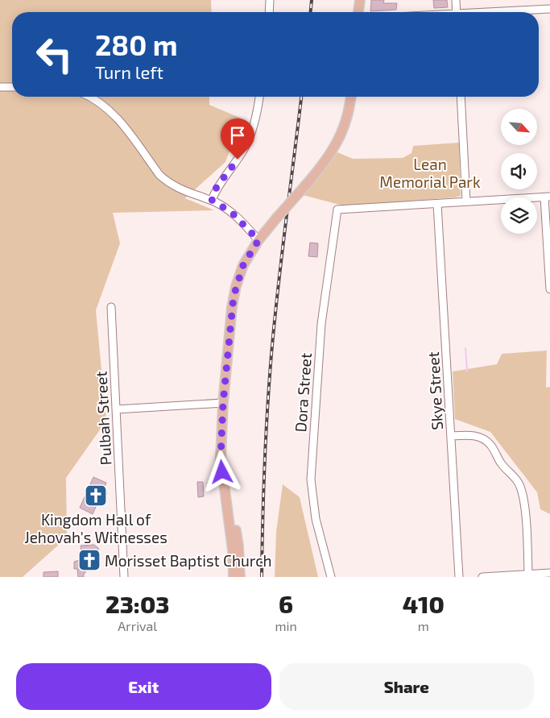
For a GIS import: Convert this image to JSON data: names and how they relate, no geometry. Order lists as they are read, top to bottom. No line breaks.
{"streets":{"street":["Skye Street","Dora Street","Pulbah Street"]},"crossings":[["Skye Street","Dora Street"]],"parks":["Lean Memorial Park"],"places":{"church":["Kingdom Hall of Jehovah's Witnesses","Morisset Baptist Church"]},"north":"bottom right","page":{"turn":["280 m","Turn left"],"eta":["23:03","Arrival","6","min","410","m"],"buttons":["Exit","Share"]}}
